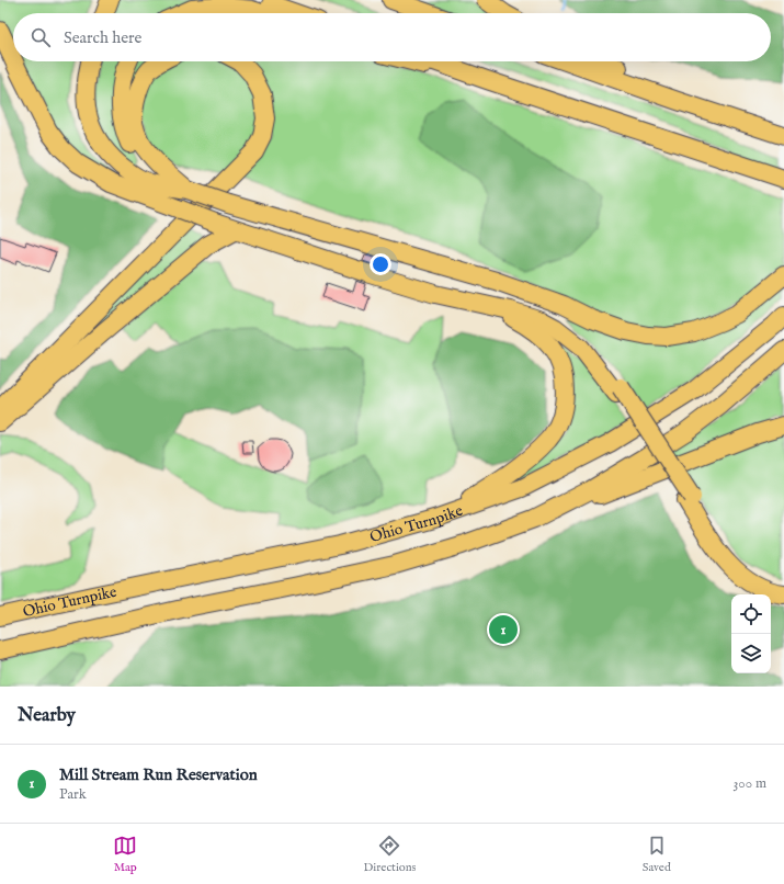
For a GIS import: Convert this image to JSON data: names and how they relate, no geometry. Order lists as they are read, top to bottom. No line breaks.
{"streets":{"highway":["Ohio Turnpike"]},"page":{"search":"Search here","pins":"1","heading":"Nearby","list":[{"mark":"1","name":"Mill Stream Run Reservation","note":"Park","value":"300 m"}],"nav":["Map","Directions","Saved"]}}
